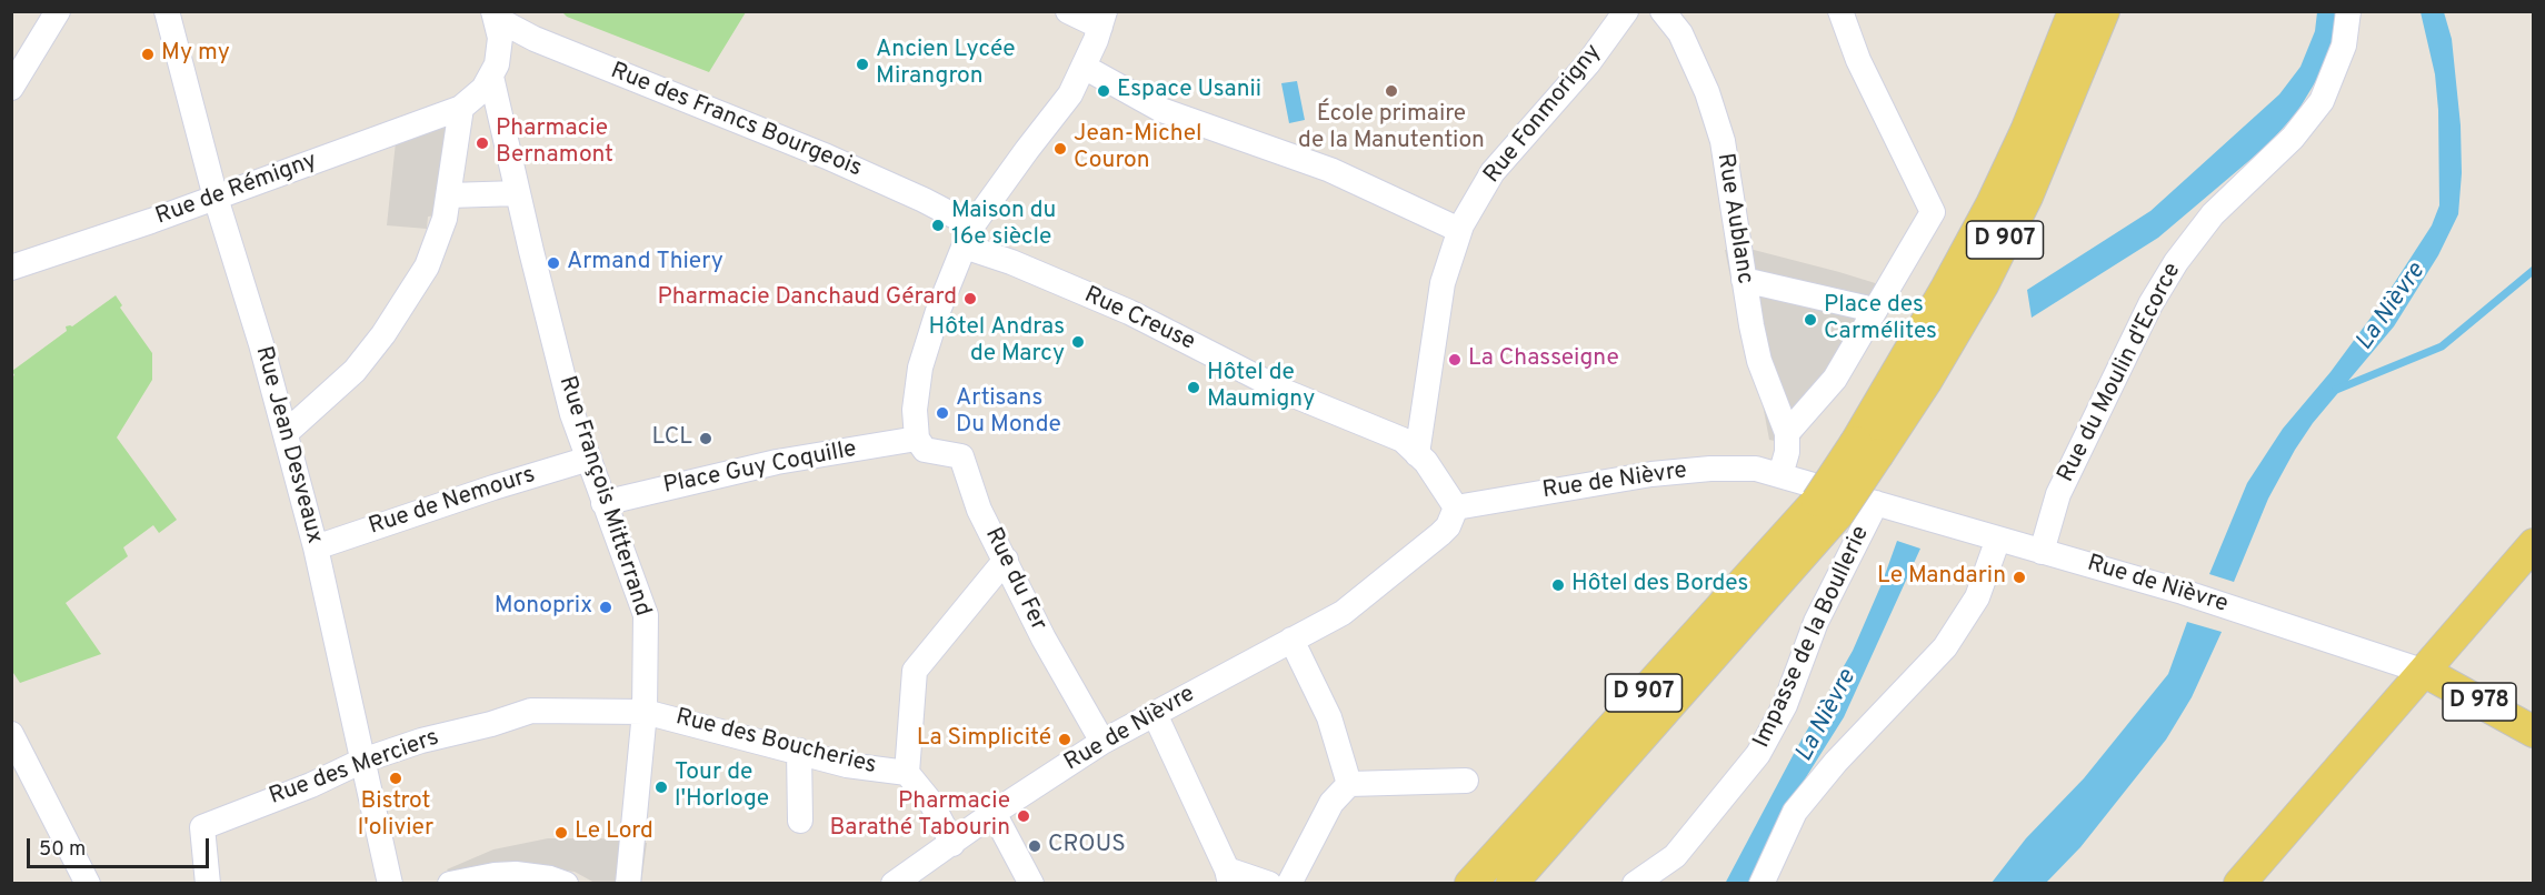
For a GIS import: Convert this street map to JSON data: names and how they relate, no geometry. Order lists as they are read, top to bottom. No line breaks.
{"streets":{"main road":["D 907","D 978"],"street":["Rue Fonmorigny","Rue des Francs Bourgeois","Rue de Rémigny","Rue Aublanc","Rue Creuse","Rue du Moulin d'Ecorce","Rue Jean Desveaux","Place Guy Coquille","Rue de Nièvre","Rue François Mitterrand","Rue de Nemours","Rue du Fer","Impasse de la Boullerie","Rue des Boucheries","Rue des Merciers"]},"crossings":[["Rue Fonmorigny","Rue Creuse"],["Rue des Francs Bourgeois","Rue Creuse"],["Rue de Rémigny","Rue Jean Desveaux"],["Rue Creuse","Rue de Nièvre"],["Rue du Moulin d'Ecorce","Rue de Nièvre"],["Rue Jean Desveaux","Rue de Nemours"],["Rue Jean Desveaux","Rue des Merciers"],["Place Guy Coquille","Rue François Mitterrand"],["Place Guy Coquille","Rue du Fer"],["Rue de Nièvre","Rue du Fer"],["Rue de Nièvre","Impasse de la Boullerie"],["Rue de Nièvre","D 978"],["Rue François Mitterrand","Rue de Nemours"],["Rue François Mitterrand","Rue des Boucheries"],["Rue François Mitterrand","Rue des Merciers"],["Rue des Boucheries","Rue des Merciers"]],"water":["La Nièvre"],"places":["My my","Ancien Lycée Mirangron","Espace Usanii","École primaire de la Manutention","Pharmacie Bernamont","Jean-Michel Couron","Maison du 16e siècle","Armand Thiery","Pharmacie Danchaud Gérard","Place des Carmélites","Hôtel Andras de Marcy","La Chasseigne","Hôtel de Maumigny","Artisans Du Monde","LCL","Le Mandarin","Hôtel des Bordes","Monoprix","La Simplicité","Bistrot l'olivier","Tour de l'Horloge","Pharmacie Barathé Tabourin","Le Lord","CROUS"],"scale_bar":"50 m"}
